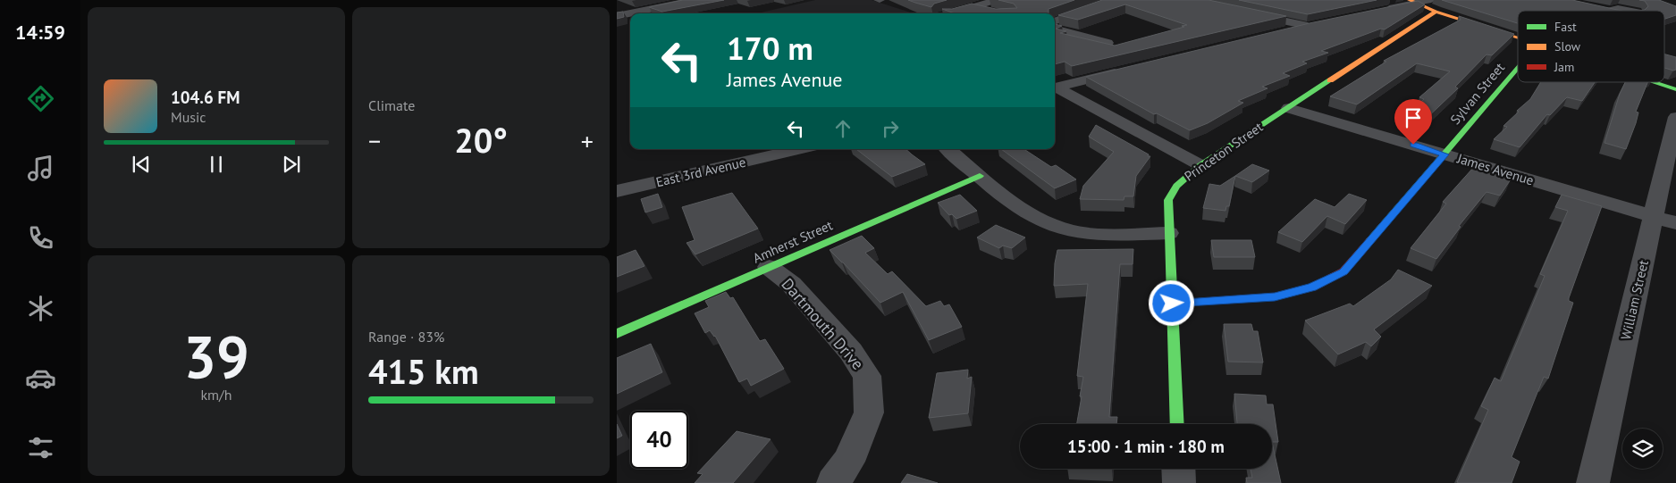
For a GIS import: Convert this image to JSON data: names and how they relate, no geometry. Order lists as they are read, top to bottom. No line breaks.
{"streets":{"street":["Sylvan Street","Princeton Street","James Avenue","East 3rd Avenue","Amherst Street","William Street","Dartmouth Drive"]},"crossings":[["Sylvan Street","Princeton Street"],["Sylvan Street","James Avenue"],["Princeton Street","James Avenue"],["James Avenue","William Street"],["Amherst Street","Dartmouth Drive"]],"legend":["Fast","Slow","Jam"],"page":{"tabs":"14:59","tile":["Climate",["39","km/h"],["Range · 83%","415 km"]],"turn":["170 m","James Avenue"],"song":["104.6 FM","Music"],"heat":["−","20°","+"],"limit":"40","trip":"15:00 · 1 min · 180 m"}}
